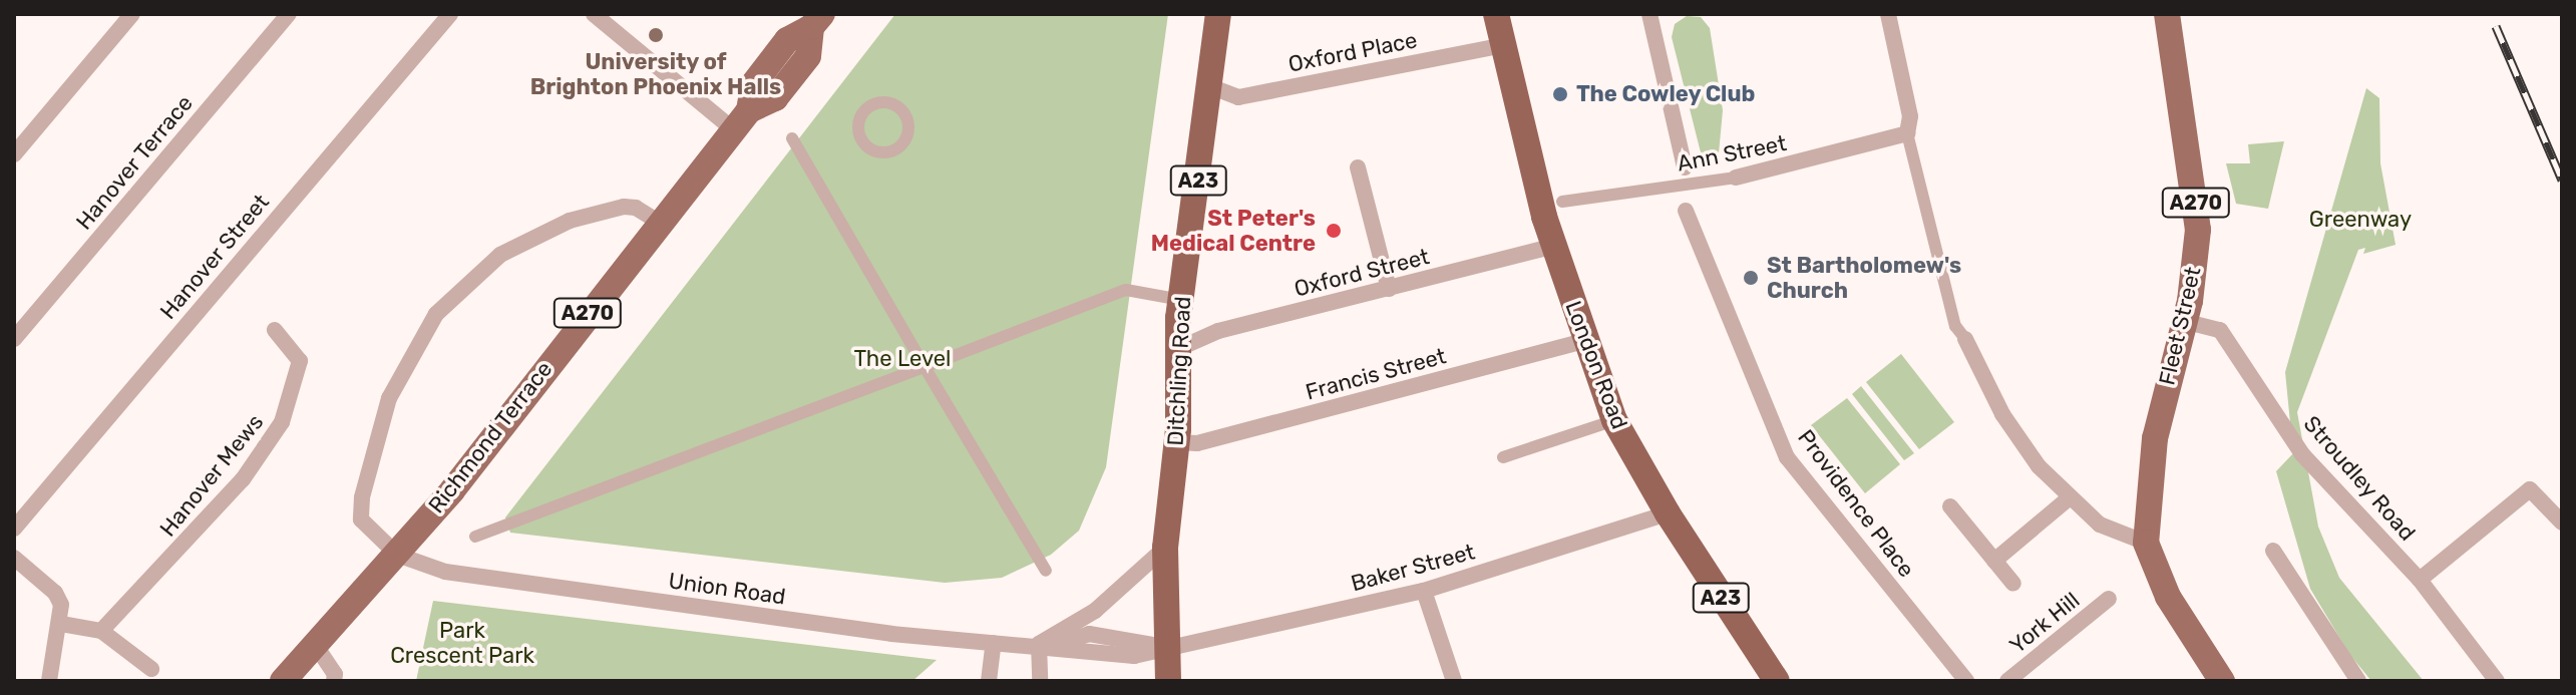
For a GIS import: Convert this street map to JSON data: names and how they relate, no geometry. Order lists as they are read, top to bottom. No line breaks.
{"streets":{"highway":["A23","London Road","Ditchling Road"],"main road":["A270","Fleet Street","Richmond Terrace"],"street":["Oxford Place","Ann Street","Hanover Terrace","Hanover Street","Oxford Street","Francis Street","Hanover Mews","Stroudley Road","Providence Place","Baker Street","Union Road","York Hill"]},"crossings":[["Oxford Place","London Road"],["Oxford Place","Ditchling Road"],["Ann Street","Providence Place"],["A270","Fleet Street"],["Oxford Street","London Road"],["Oxford Street","Ditchling Road"],["Fleet Street","Stroudley Road"],["London Road","Francis Street"],["London Road","Baker Street"],["Ditchling Road","Francis Street"],["Ditchling Road","Baker Street"],["Ditchling Road","Union Road"],["Richmond Terrace","Union Road"],["Baker Street","Union Road"]],"parks":["Greenway","The Level","Park Crescent Park"],"places":["University of Brighton Phoenix Halls","The Cowley Club","St Peter's Medical Centre","St Bartholomew's Church"]}
